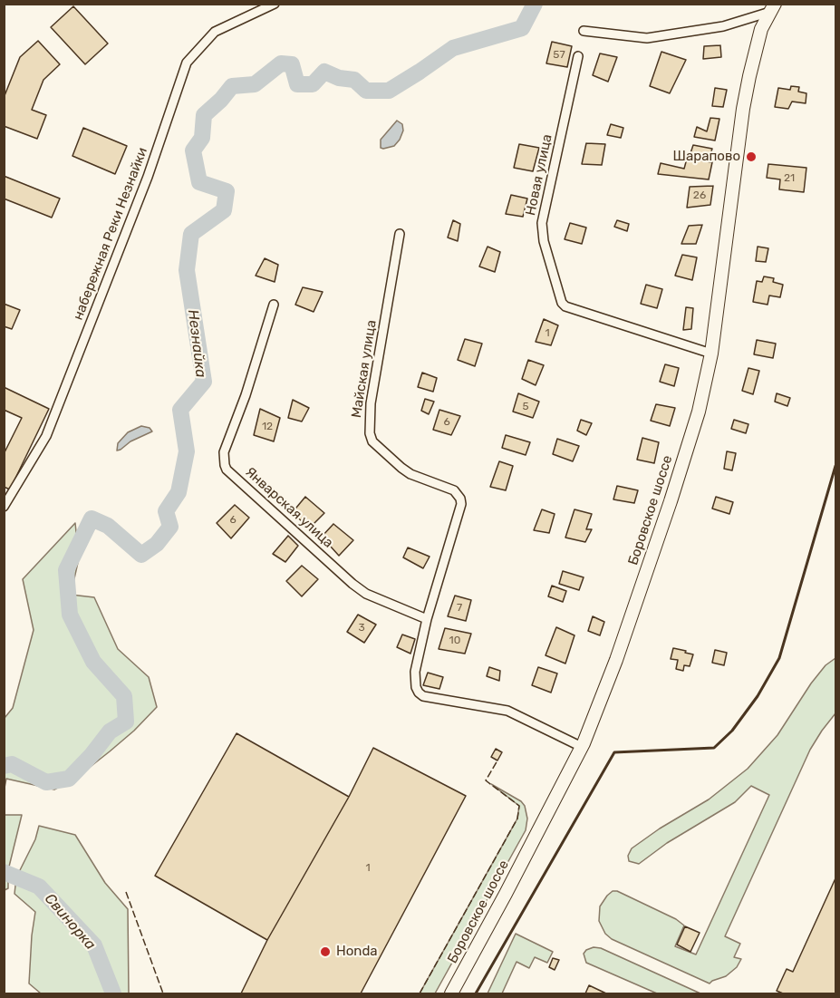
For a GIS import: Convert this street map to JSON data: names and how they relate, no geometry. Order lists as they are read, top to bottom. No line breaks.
{"streets":{"main road":["Боровское шоссе"],"street":["Новая улица","набережная Реки Незнайки","Майская улица","Январская улица"]},"crossings":[["Новая улица","Боровское шоссе"],["Майская улица","Январская улица"],["Майская улица","Боровское шоссе"]],"water":["Незнайка","Свинорка"],"places":["Шарапово","Honda"],"house_numbers":["57","21","26","1","5","6","12","6","7","3","10","1"]}
